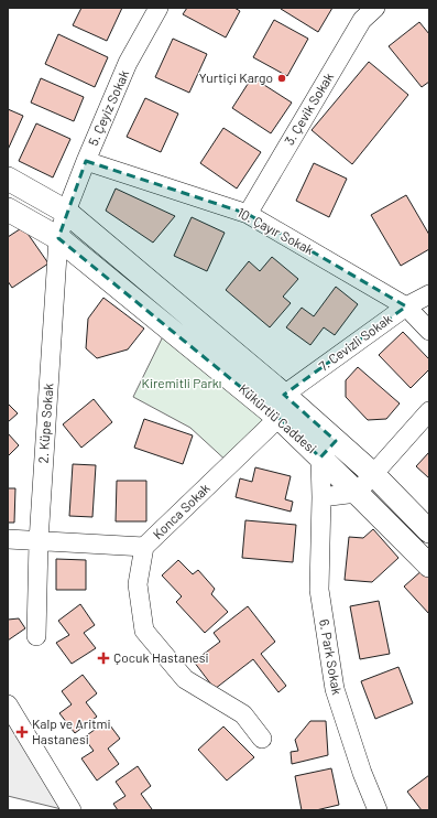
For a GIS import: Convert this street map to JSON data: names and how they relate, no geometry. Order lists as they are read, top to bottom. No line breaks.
{"streets":{"main road":["Kükürtlü Caddesi"],"street":["5. Çeyiz Sokak","3. Çevik Sokak","10. Çayır Sokak","7. Cevizli Sokak","2. Küpe Sokak","Konca Sokak","6. Park Sokak"]},"crossings":[["5. Çeyiz Sokak","10. Çayır Sokak"],["5. Çeyiz Sokak","Kükürtlü Caddesi"],["5. Çeyiz Sokak","2. Küpe Sokak"],["3. Çevik Sokak","10. Çayır Sokak"],["10. Çayır Sokak","7. Cevizli Sokak"],["7. Cevizli Sokak","Kükürtlü Caddesi"],["Kükürtlü Caddesi","2. Küpe Sokak"],["Kükürtlü Caddesi","Konca Sokak"],["Kükürtlü Caddesi","6. Park Sokak"],["2. Küpe Sokak","Konca Sokak"]],"parks":["Kiremitli Parkı"],"places":{"other":["Yurtiçi Kargo"],"health":["Çocuk Hastanesi","Kalp ve Aritmi Hastanesi"]}}
